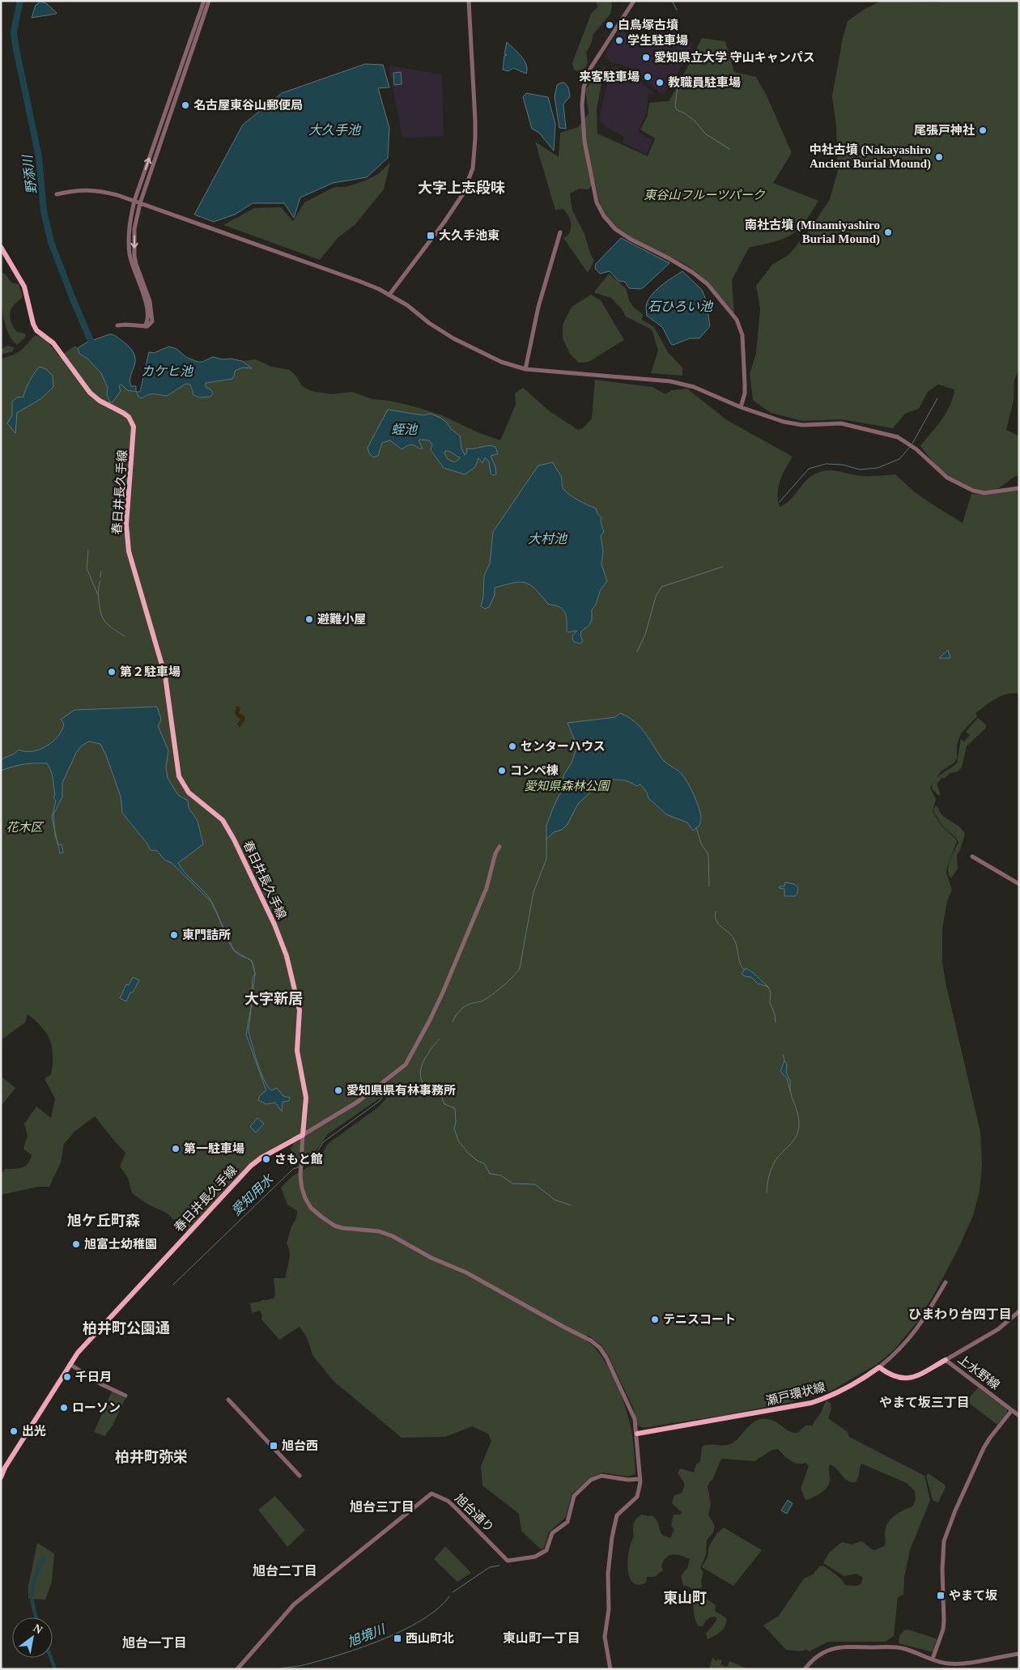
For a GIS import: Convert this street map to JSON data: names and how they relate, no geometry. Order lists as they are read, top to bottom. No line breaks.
{"streets":{"main road":["春日井長久手線","瀬戸環状線"],"street":["上水野線","旭台通り"]},"districts":["大字上志段味","大字新居","旭ケ丘町森","ひまわり台四丁目","柏井町公園通","やまて坂三丁目","柏井町弥栄","旭台三丁目","旭台二丁目","東山町","東山町一丁目","旭台一丁目"],"water":["大久手池","野添川","石ひろい池","カケヒ池","蛭池","大村池","愛知用水","旭境川"],"parks":["東谷山フルーツパーク","愛知県森林公園","花木区"],"places":{"other":["白鳥塚古墳","学生駐車場","愛知県立大学 守山キャンパス","来客駐車場","教職員駐車場","名古屋東谷山郵便局","尾張戸神社","中社古墳 (Nakayashiro Ancient Burial Mound)","南社古墳 (Minamiyashiro Burial Mound)","避難小屋","第２駐車場","センターハウス","コンペ棟","東門詰所","愛知県県有林事務所","第一駐車場","さもと館","旭富士幼稚園","テニスコート","千日月","ローソン","出光"],"transit":["大久手池東","旭台西","やまて坂","西山町北"]},"north":"top right"}
